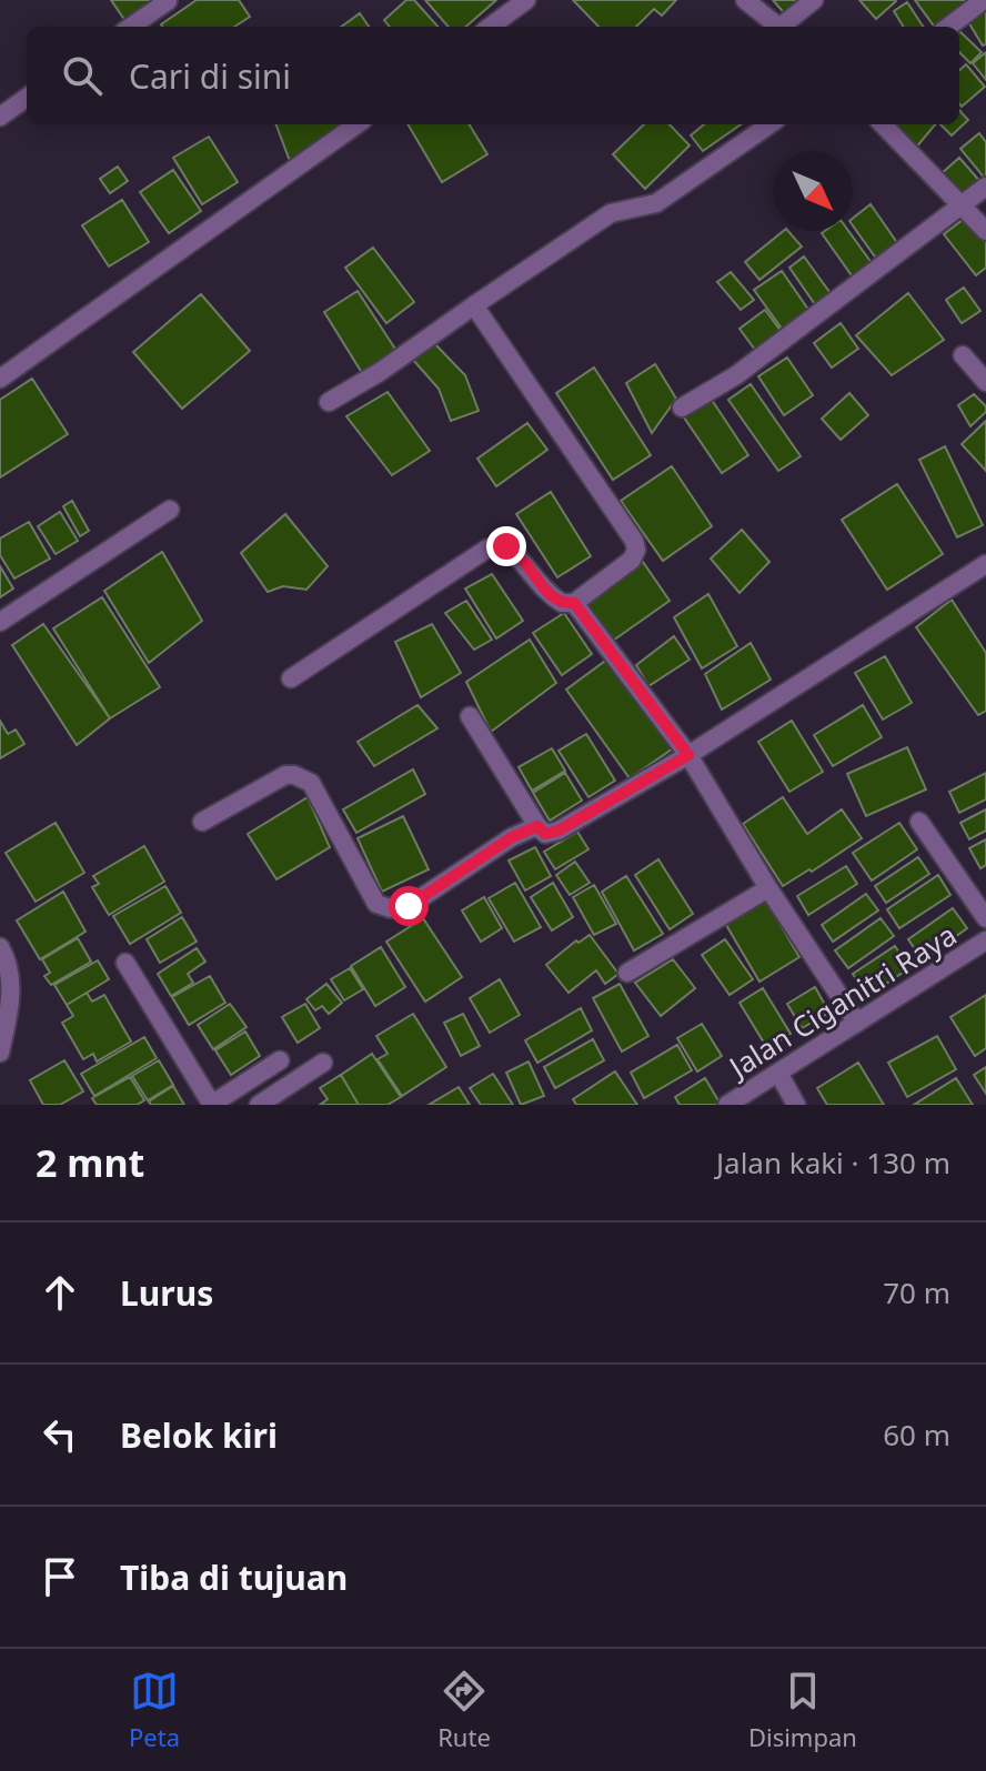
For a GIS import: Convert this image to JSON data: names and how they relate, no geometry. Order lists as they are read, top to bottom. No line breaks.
{"streets":{"street":["Jalan Ciganitri Raya"]},"north":"bottom right","page":{"search":"Cari di sini","heading":["2 mnt","Jalan kaki · 130 m"],"list":[["Lurus","70 m"],["Belok kiri","60 m"],"Tiba di tujuan"],"nav":["Peta","Rute","Disimpan"]}}
